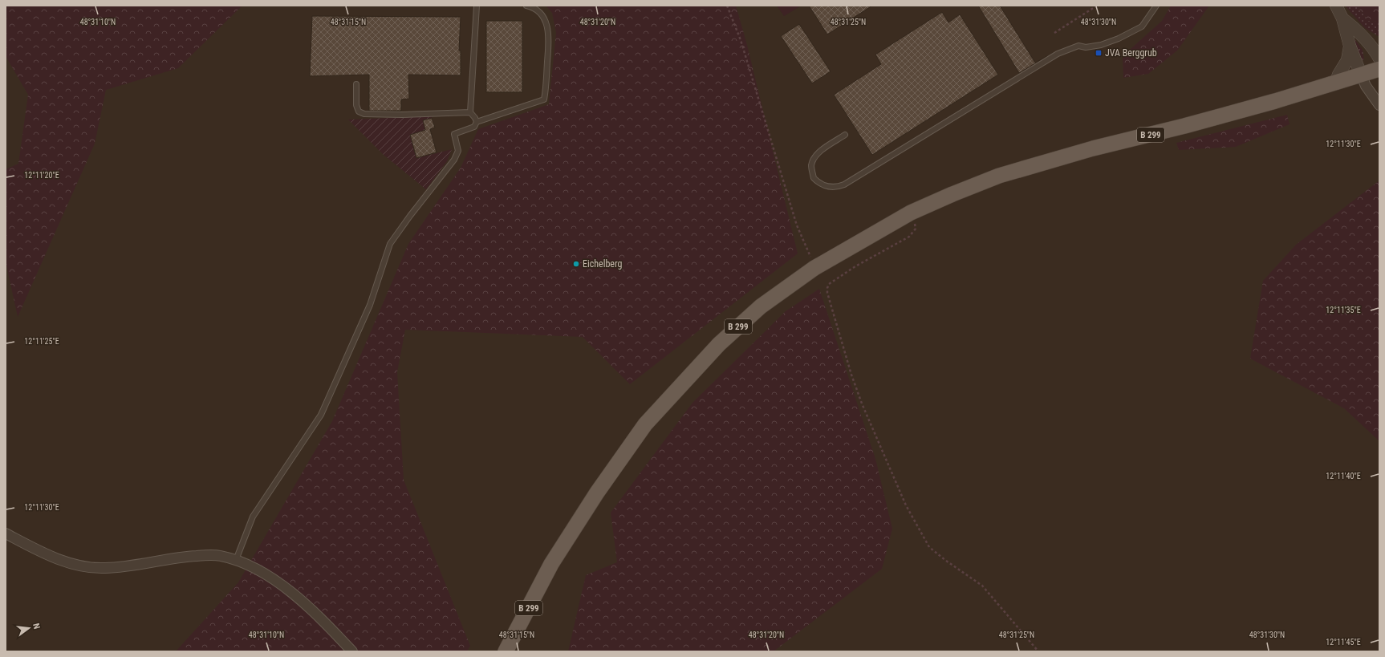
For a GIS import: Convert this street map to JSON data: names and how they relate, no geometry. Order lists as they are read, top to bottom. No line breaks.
{"streets":{"main road":["B 299"]},"places":{"transit":["JVA Berggrub"],"other":["Eichelberg"]},"north":"right","coordinates":["48°31'10\"N","48°31'15\"N","48°31'20\"N","48°31'25\"N","48°31'30\"N","12°11'30\"E","12°11'20\"E","12°11'35\"E","12°11'25\"E","12°11'40\"E","12°11'45\"E"]}
